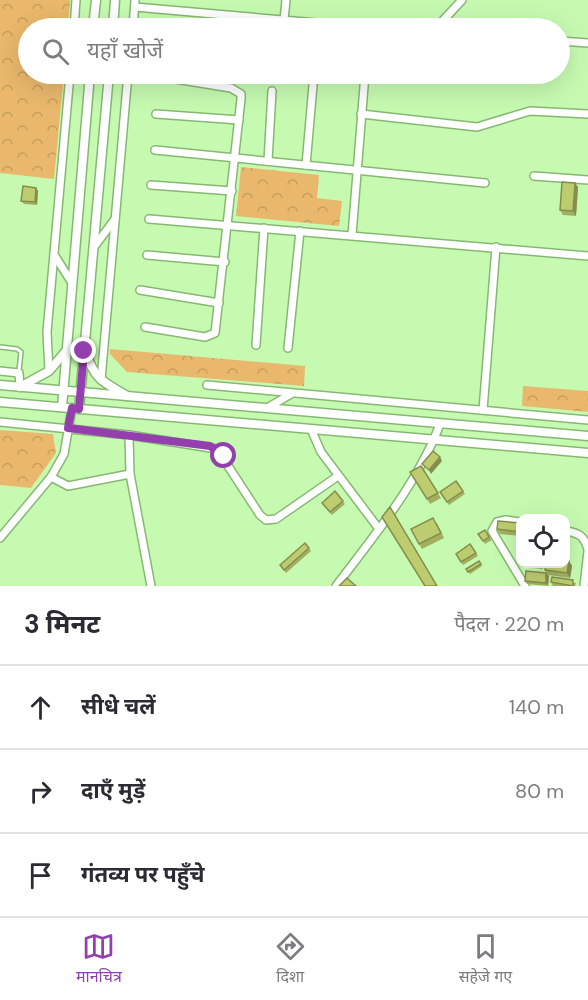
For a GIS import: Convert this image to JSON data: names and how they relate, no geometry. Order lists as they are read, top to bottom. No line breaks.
{"page":{"search":"यहाँ खोजें","heading":["3 मिनट","पैदल · 220 m"],"list":[["सीधे चलें","140 m"],["दाएँ मुड़ें","80 m"],"गंतव्य पर पहुँचे"],"nav":["मानचित्र","दिशा","सहेजे गए"]}}
